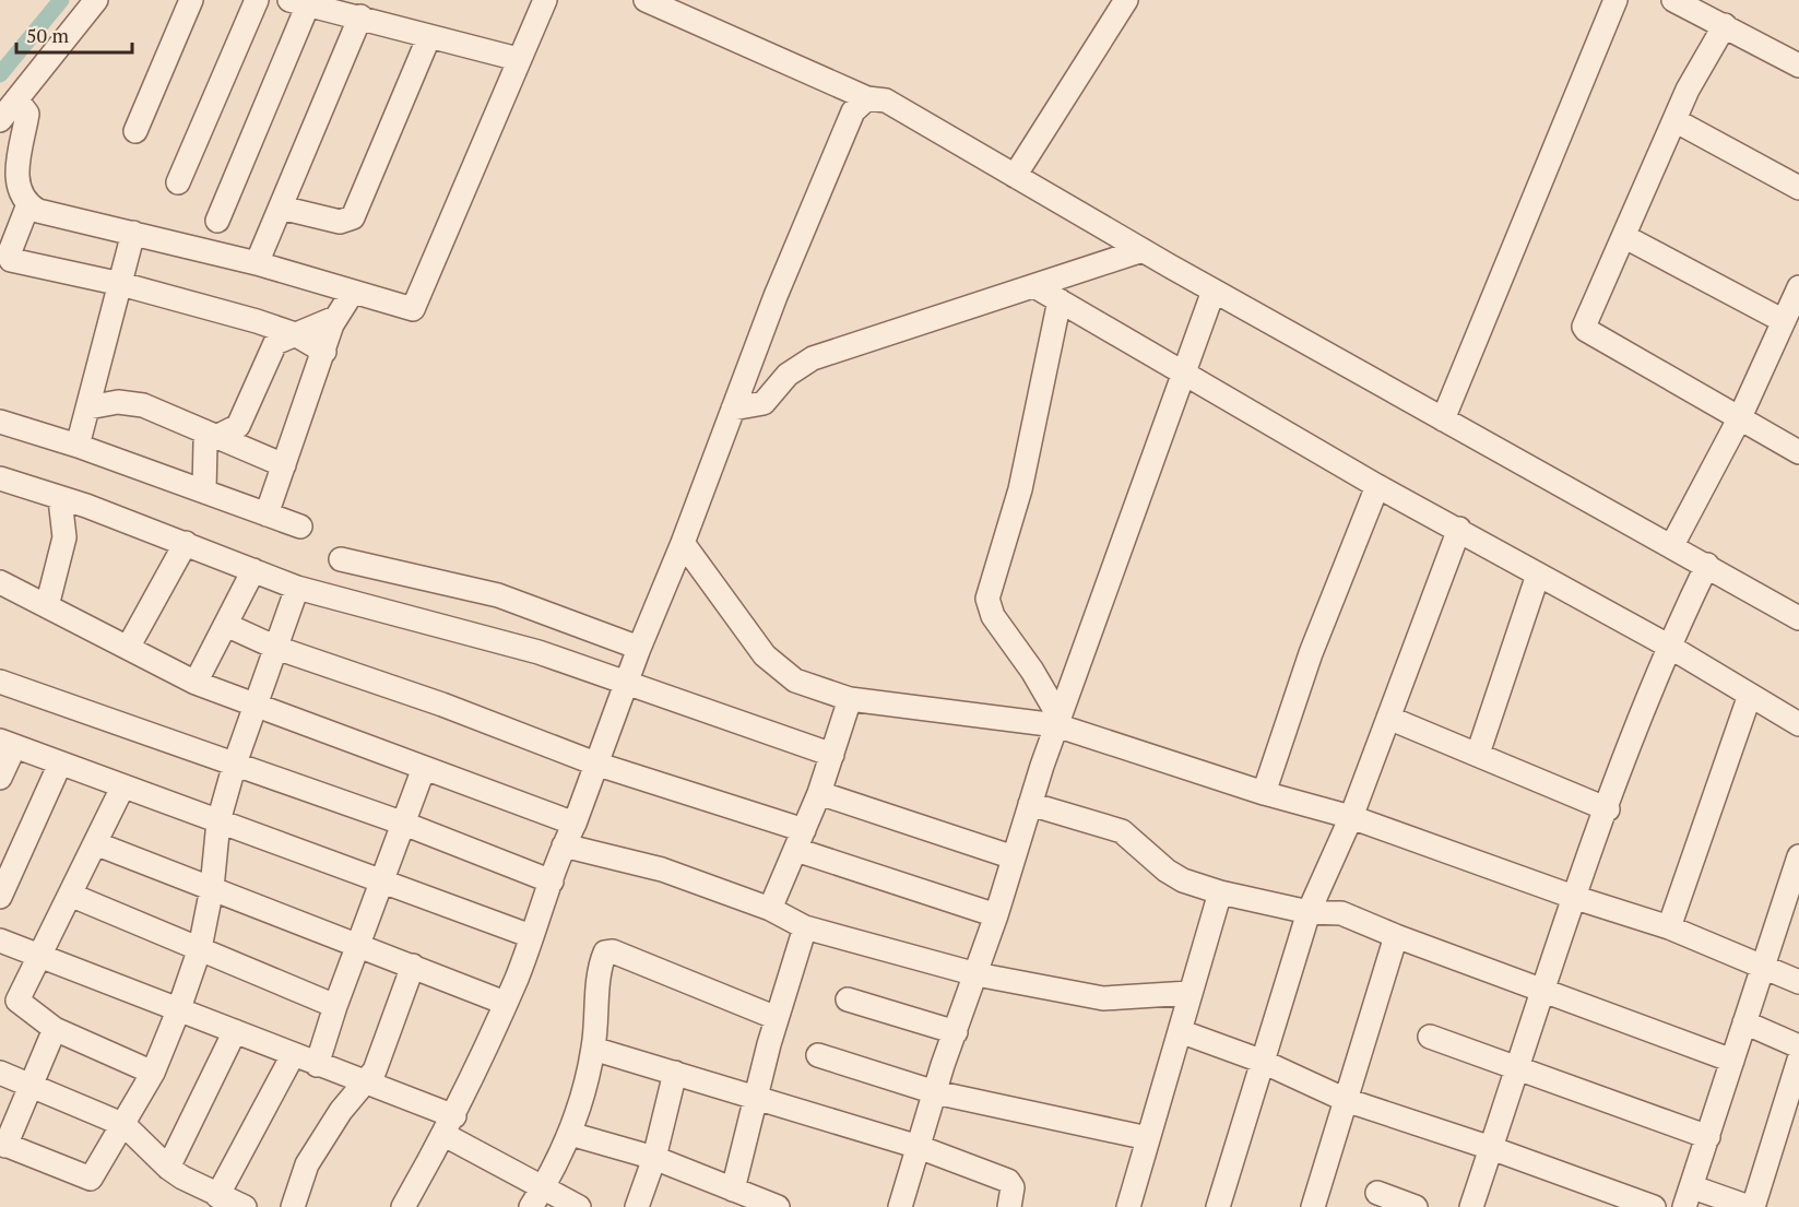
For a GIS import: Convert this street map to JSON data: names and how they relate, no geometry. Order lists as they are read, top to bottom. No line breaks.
{"scale_bar":"50 m"}
